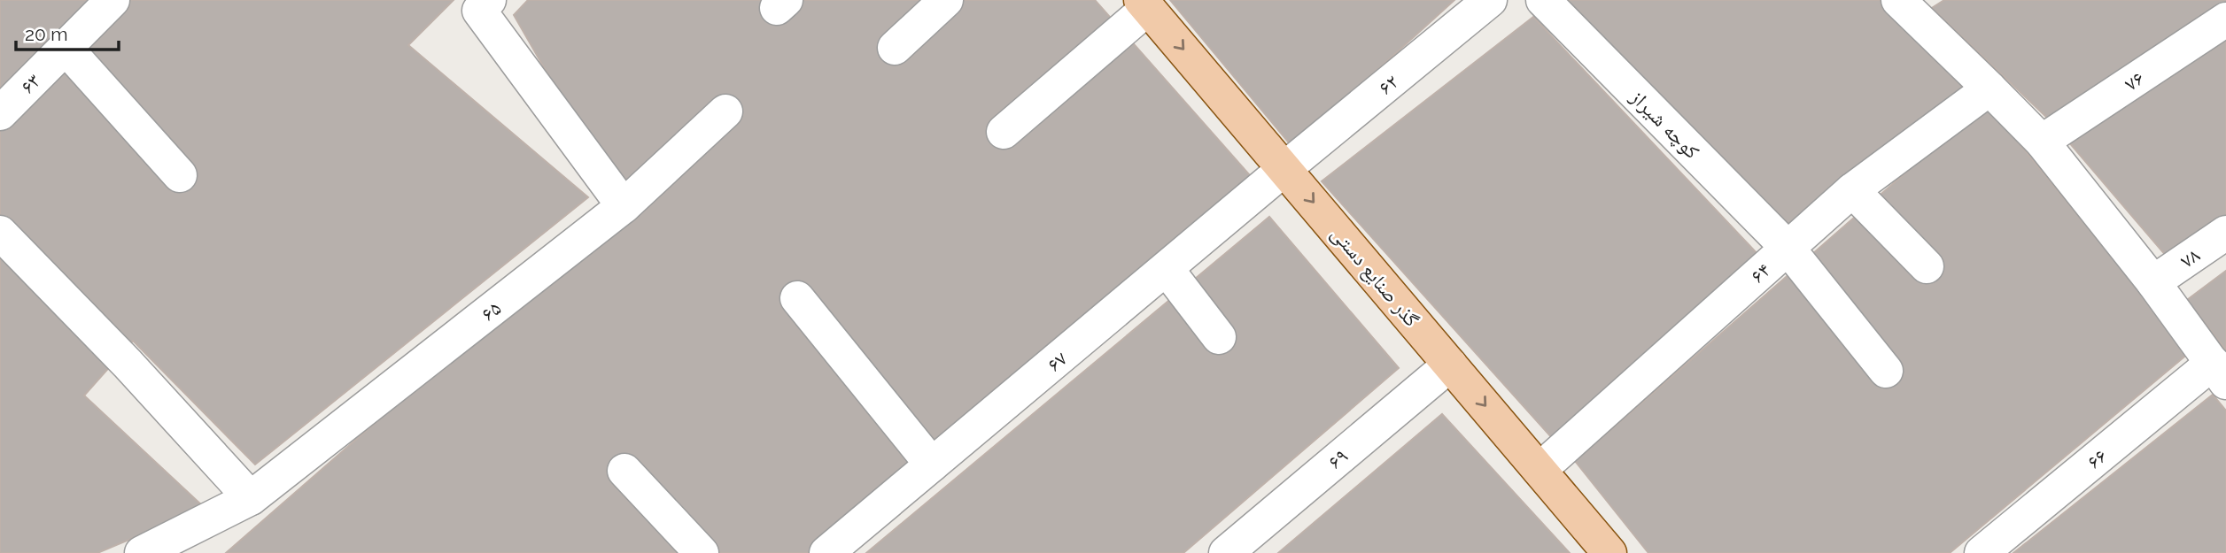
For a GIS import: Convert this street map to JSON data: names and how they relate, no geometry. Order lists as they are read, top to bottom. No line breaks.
{"streets":{"main road":["گذر صنایع دستی"],"street":["۷۶","۶۳","۶۲","کوچه شیراز","۷۸","۶۴","۶۵","۶۷","۶۹","۶۶"]},"crossings":[["۶۲","گذر صنایع دستی"],["۶۲","۶۷"],["کوچه شیراز","۶۴"],["۶۴","گذر صنایع دستی"],["گذر صنایع دستی","۶۷"],["گذر صنایع دستی","۶۹"]],"one_way":["گذر صنایع دستی"],"scale_bar":"20 m"}
